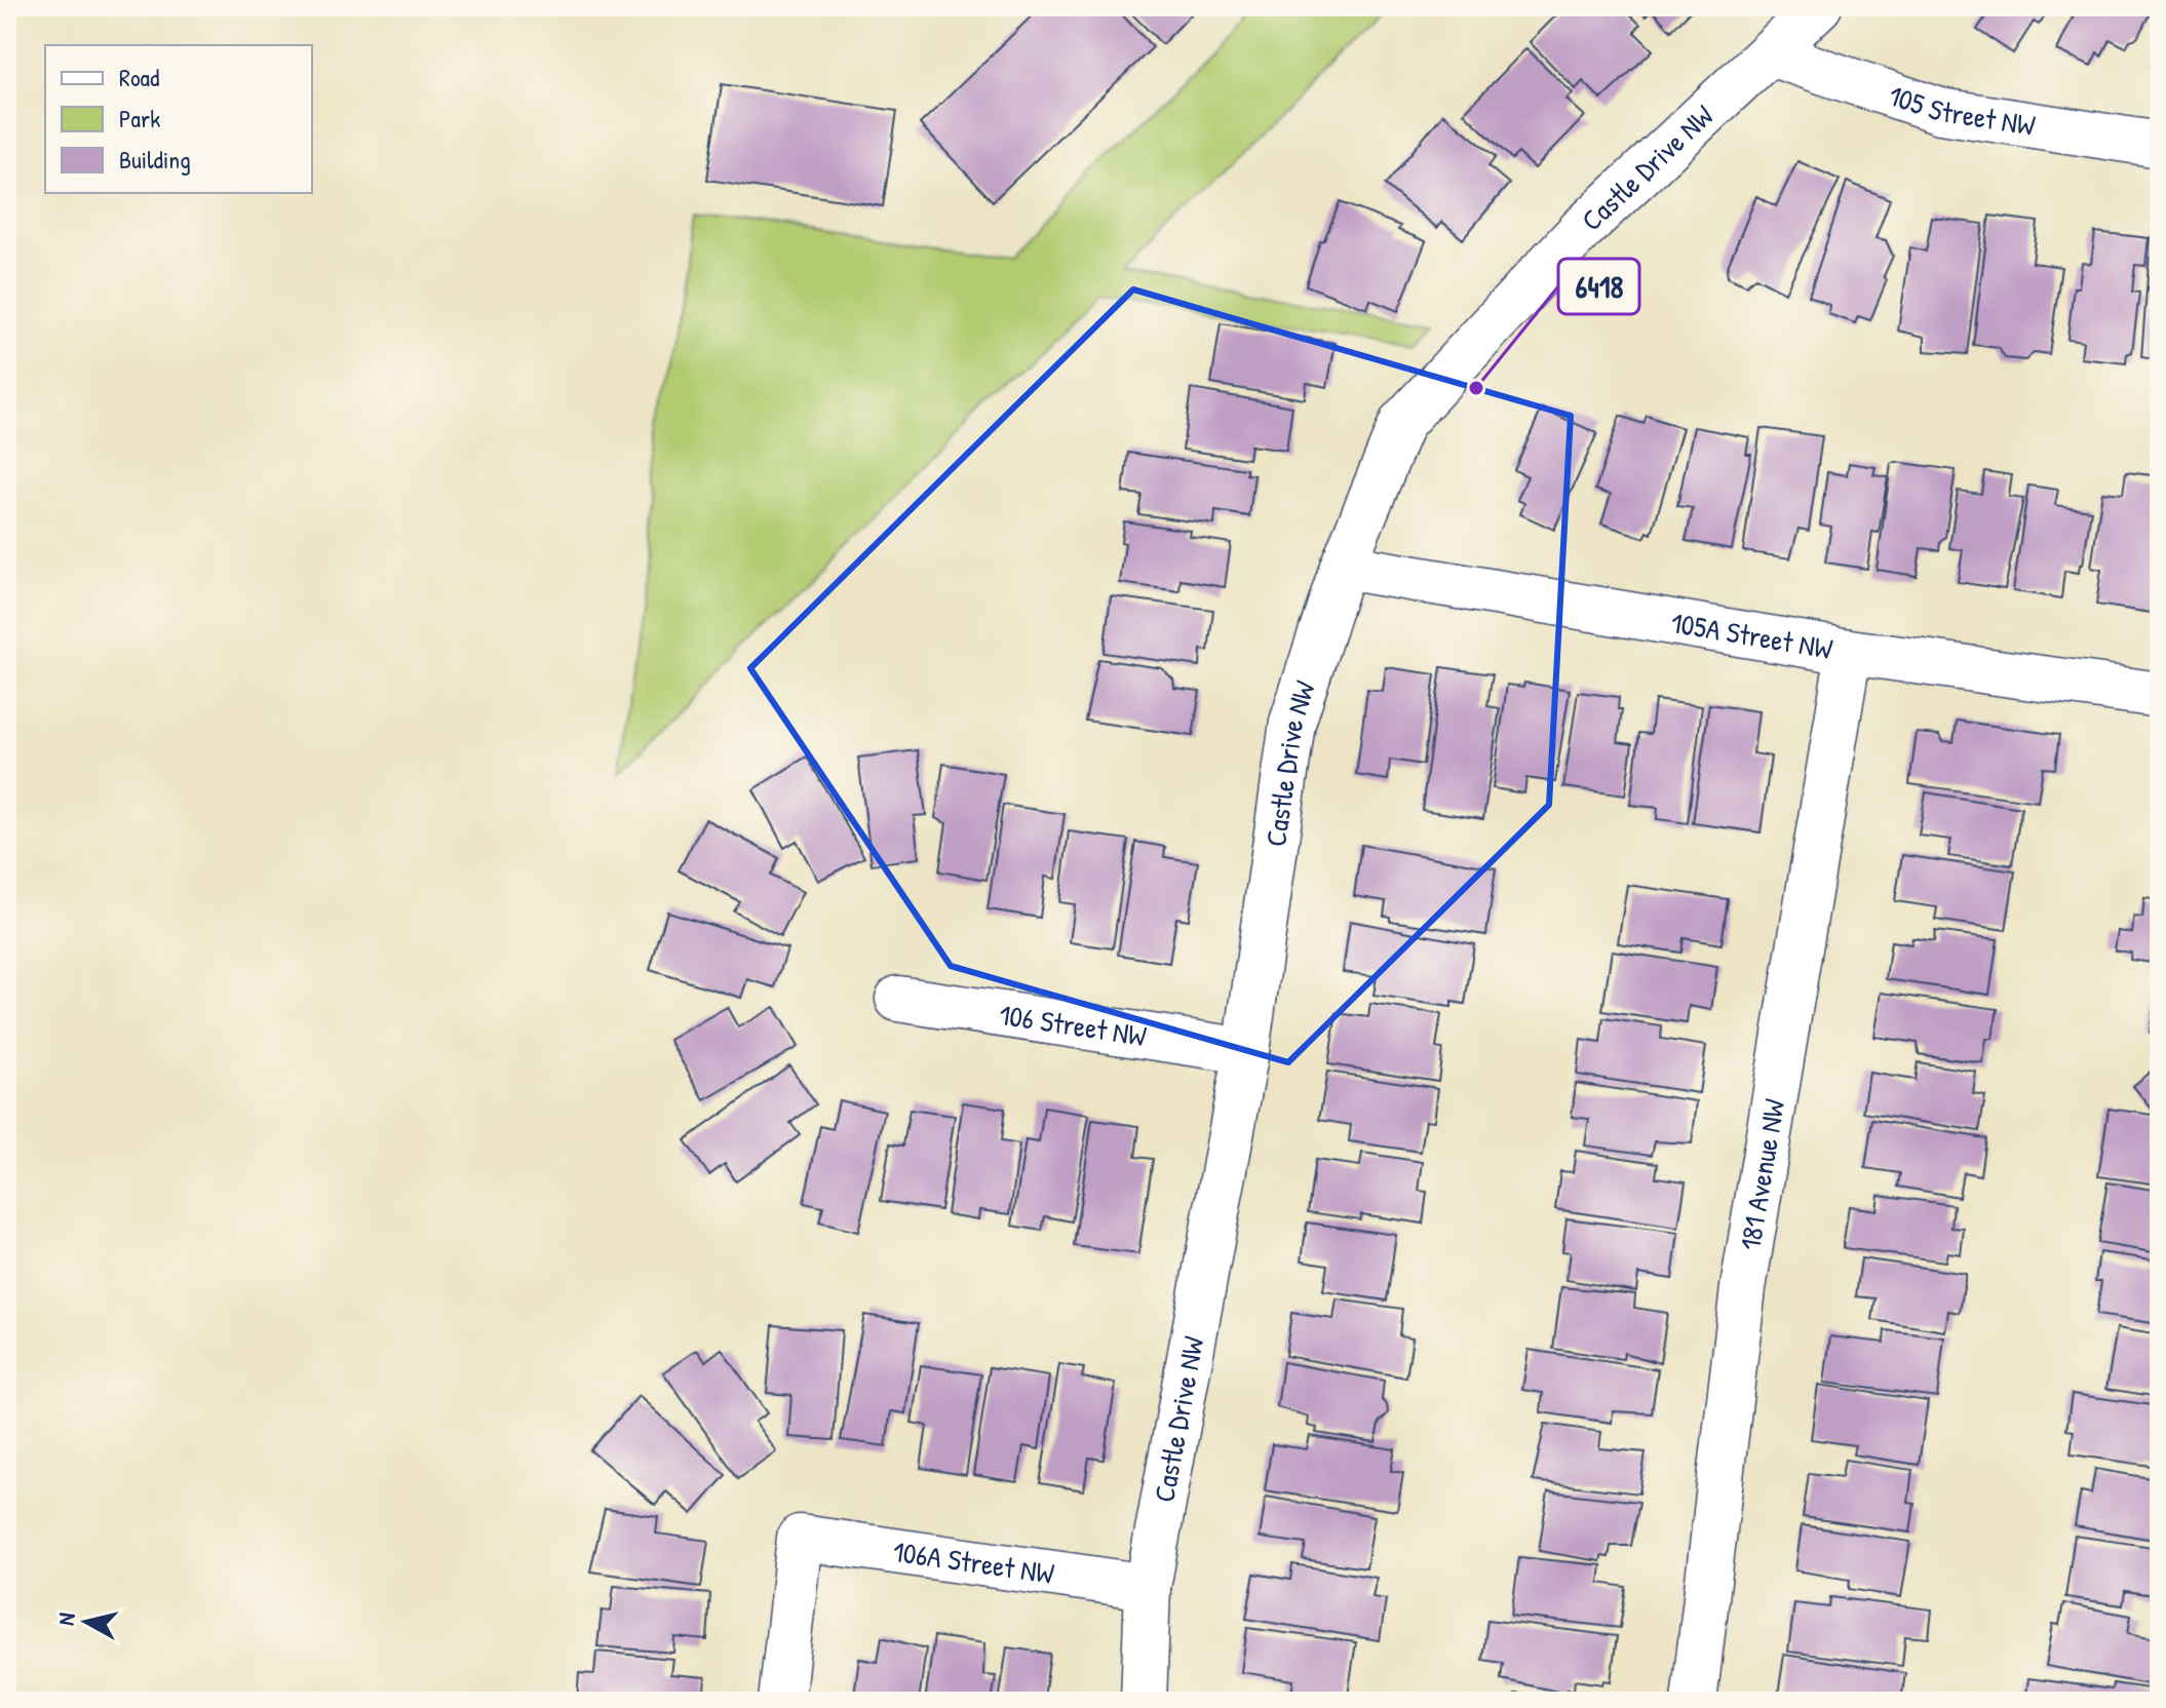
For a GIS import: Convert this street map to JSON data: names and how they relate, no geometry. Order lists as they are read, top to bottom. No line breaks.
{"streets":{"street":["105 Street NW","Castle Drive NW","105A Street NW","106 Street NW","181 Avenue NW","106A Street NW"]},"crossings":[["105 Street NW","Castle Drive NW"],["Castle Drive NW","105A Street NW"],["Castle Drive NW","106 Street NW"],["Castle Drive NW","106A Street NW"],["105A Street NW","181 Avenue NW"]],"places":["6418"],"legend":["Road","Park","Building"],"north":"left"}
